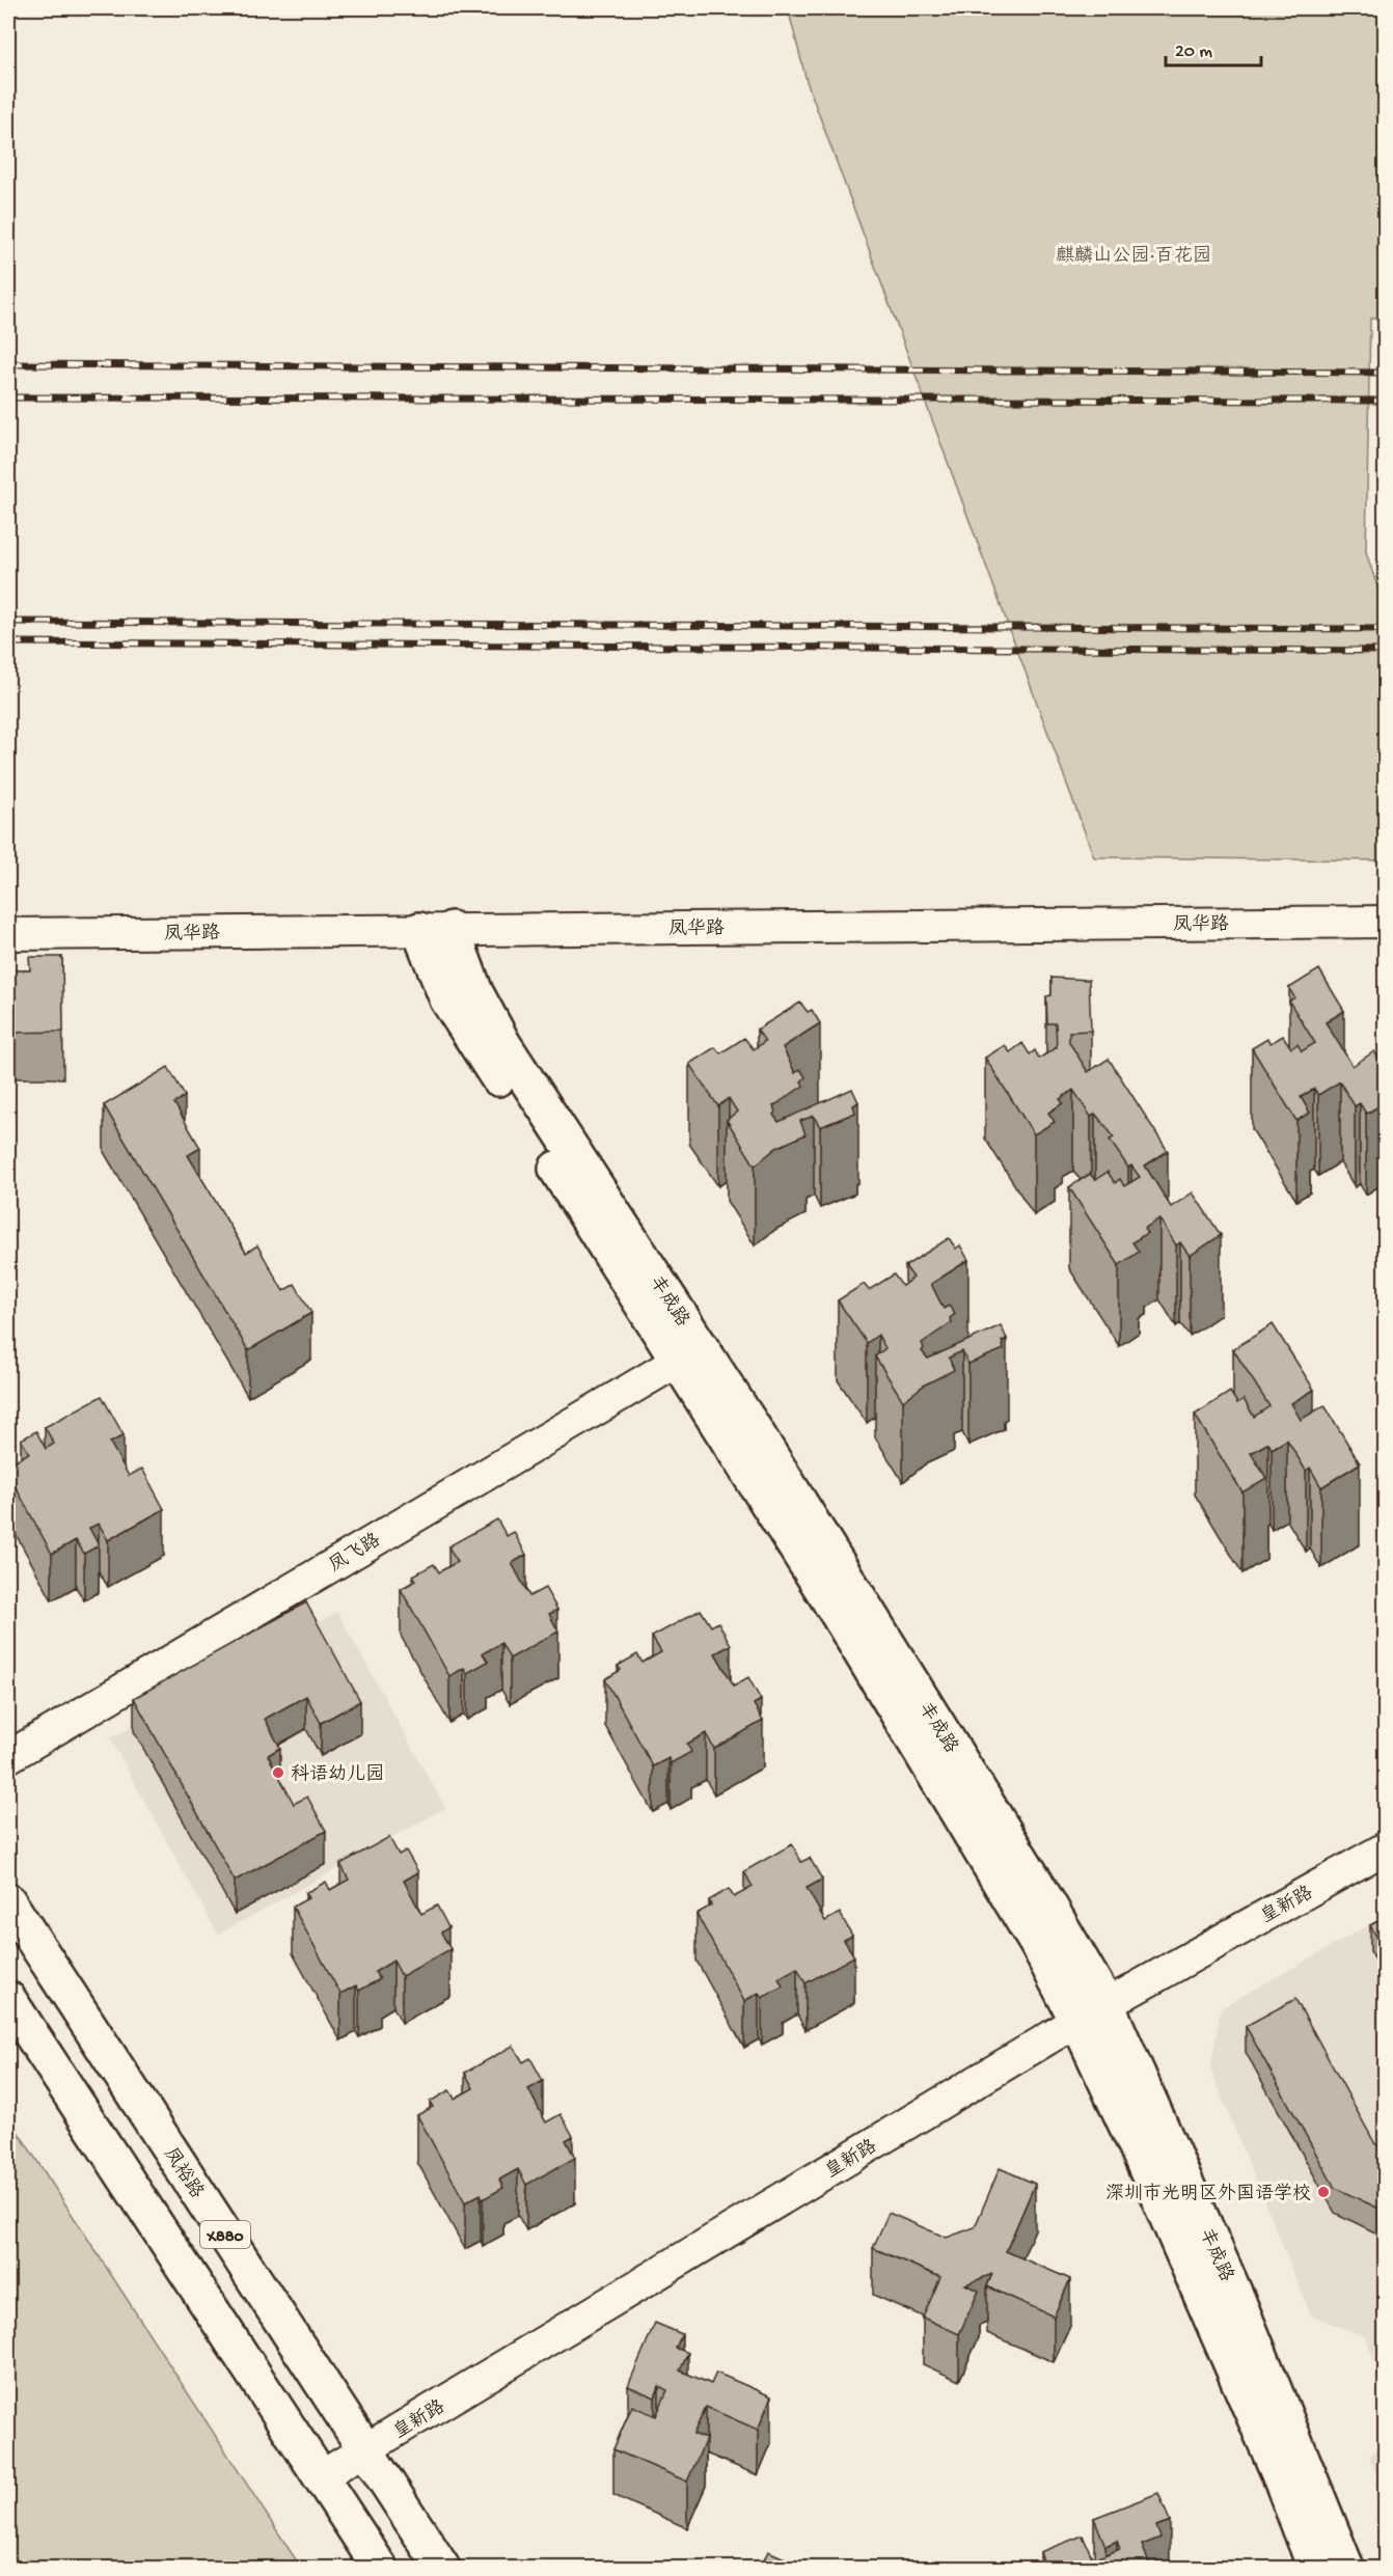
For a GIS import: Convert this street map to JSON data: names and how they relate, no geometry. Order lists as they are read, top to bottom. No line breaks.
{"streets":{"main road":["丰成路","凤裕路","X880"],"street":["凤华路","凤飞路","皇新路"]},"crossings":[["凤华路","丰成路"],["丰成路","凤飞路"],["丰成路","皇新路"],["皇新路","凤裕路"],["皇新路","X880"]],"parks":["麒麟山公园·百花园"],"places":["科语幼儿园","深圳市光明区外国语学校"],"scale_bar":"20 m"}
